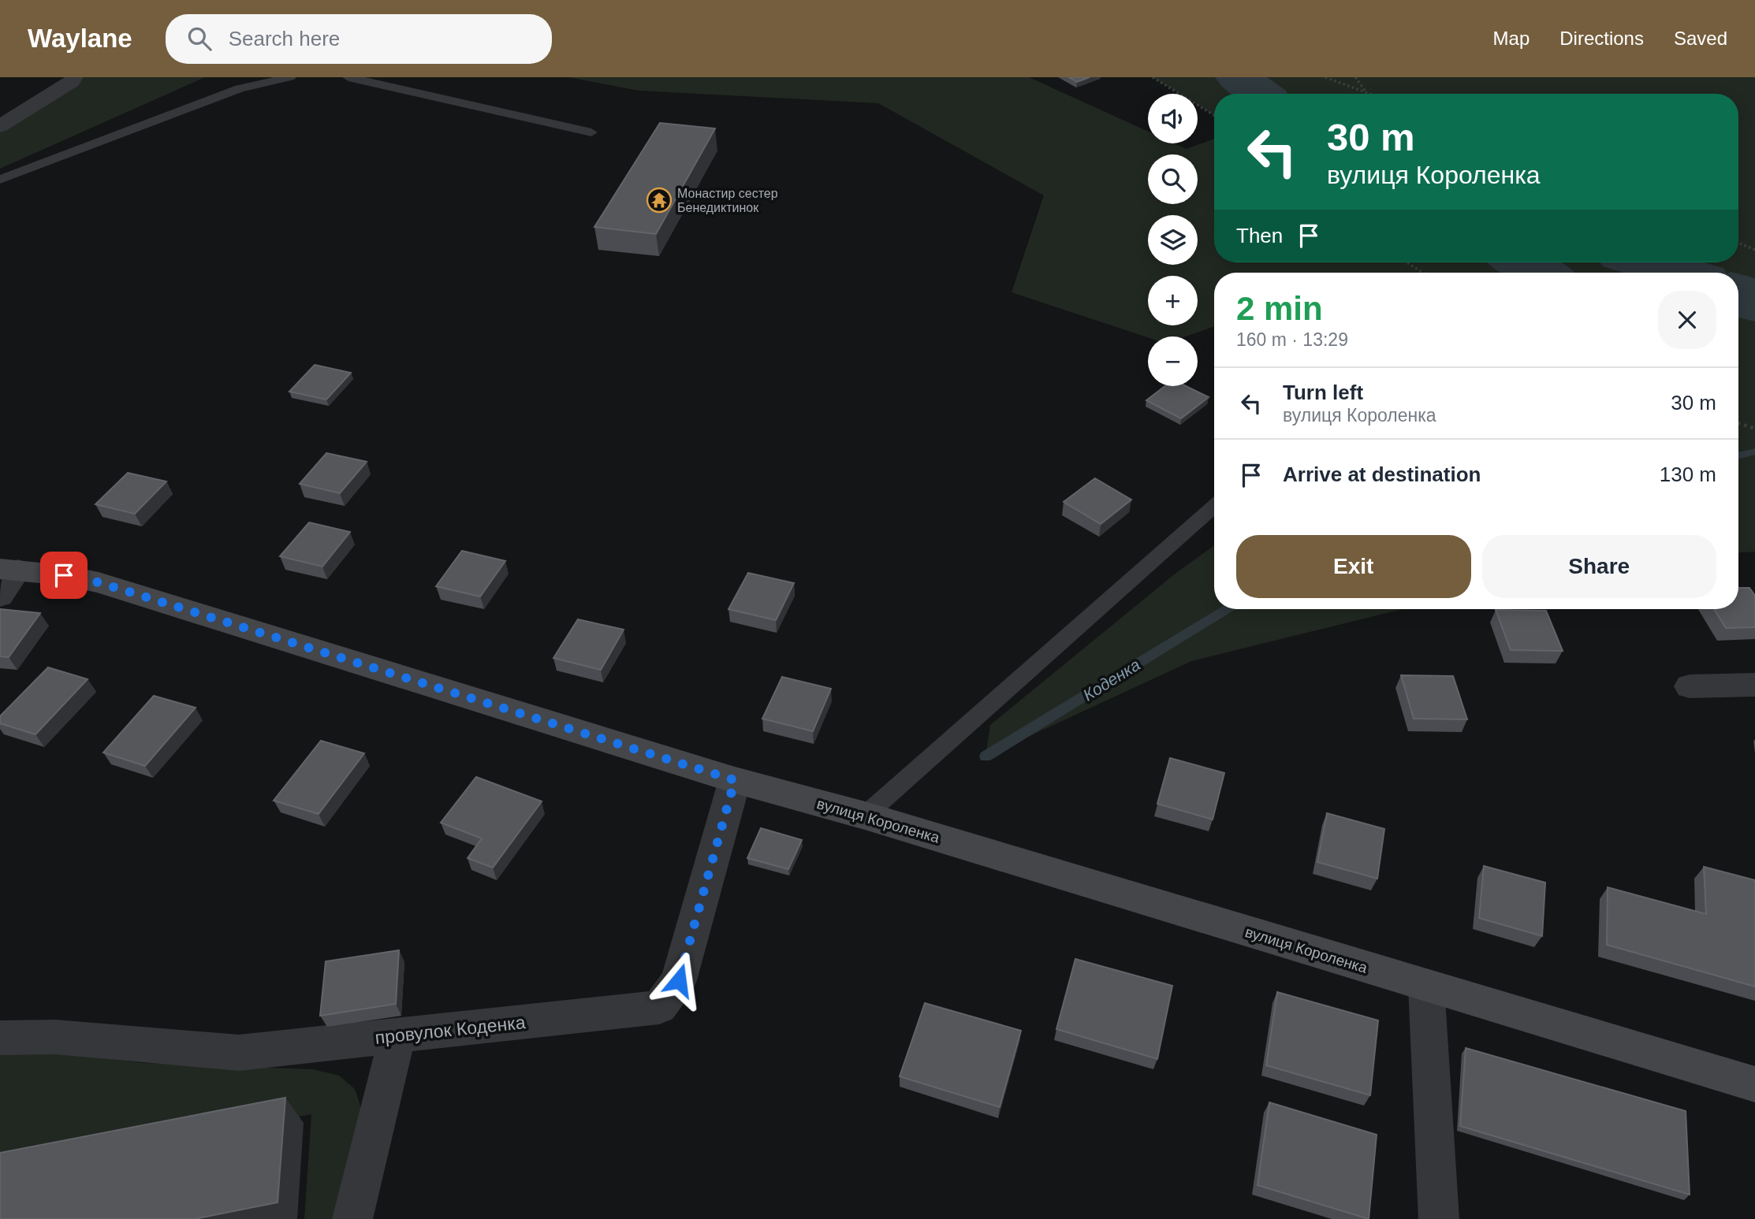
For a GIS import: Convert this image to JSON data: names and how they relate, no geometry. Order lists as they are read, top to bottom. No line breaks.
{"streets":{"street":["вулиця Короленка","провулок Коденка"]},"crossings":[["вулиця Короленка","провулок Коденка"]],"water":["Коденка"],"places":{"temple":["Монастир сестер Бенедиктинок"]},"page":{"header":"Waylane","search":"Search here","nav":["Map","Directions","Saved"],"map_buttons":["+","−"],"turn":["30 m","вулиця Короленка"],"then":"Then","heading":["2 min","160 m · 13:29"],"list":[{"name":"Turn left","note":"вулиця Короленка","value":"30 m"},{"name":"Arrive at destination","value":"130 m"}],"buttons":["Exit","Share"]}}
